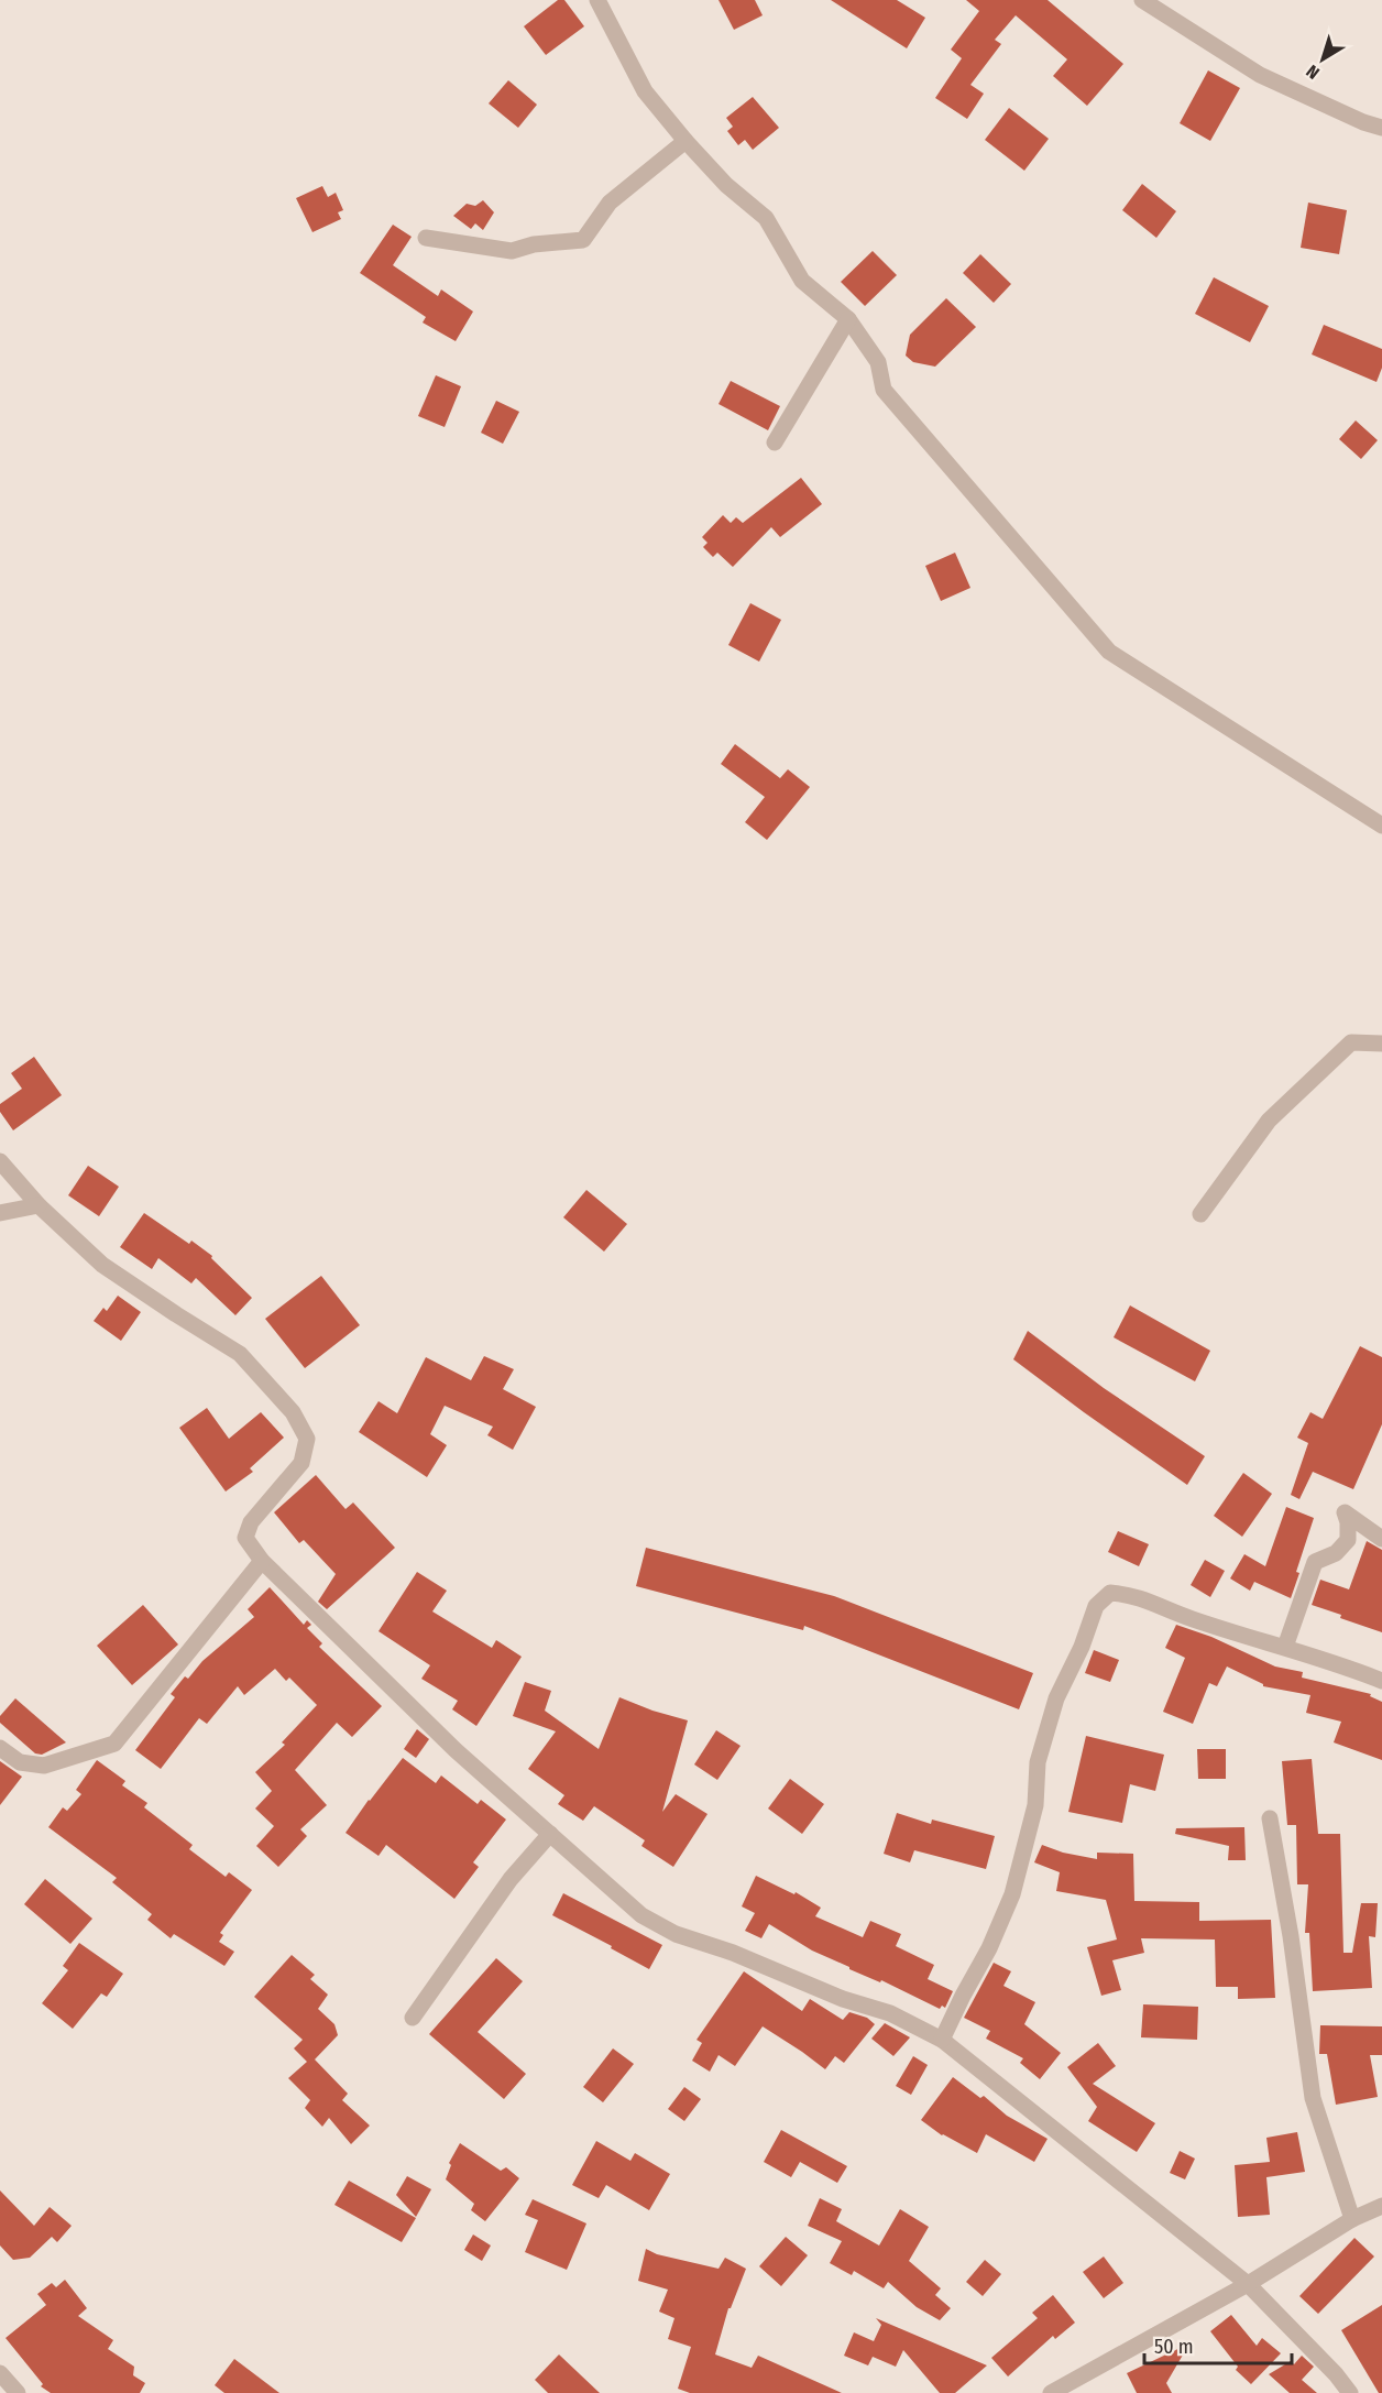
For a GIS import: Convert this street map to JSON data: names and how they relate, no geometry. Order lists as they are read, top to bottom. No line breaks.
{"scale_bar":"50 m","north":"bottom left"}
